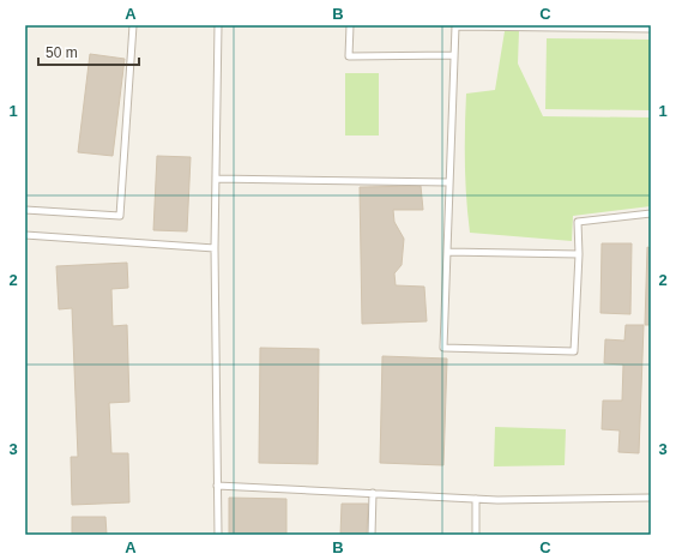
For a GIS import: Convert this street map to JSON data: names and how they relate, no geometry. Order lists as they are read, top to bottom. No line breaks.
{"scale_bar":"50 m","grid":{"columns":["A","B","C"],"rows":["1","2","3"]}}
